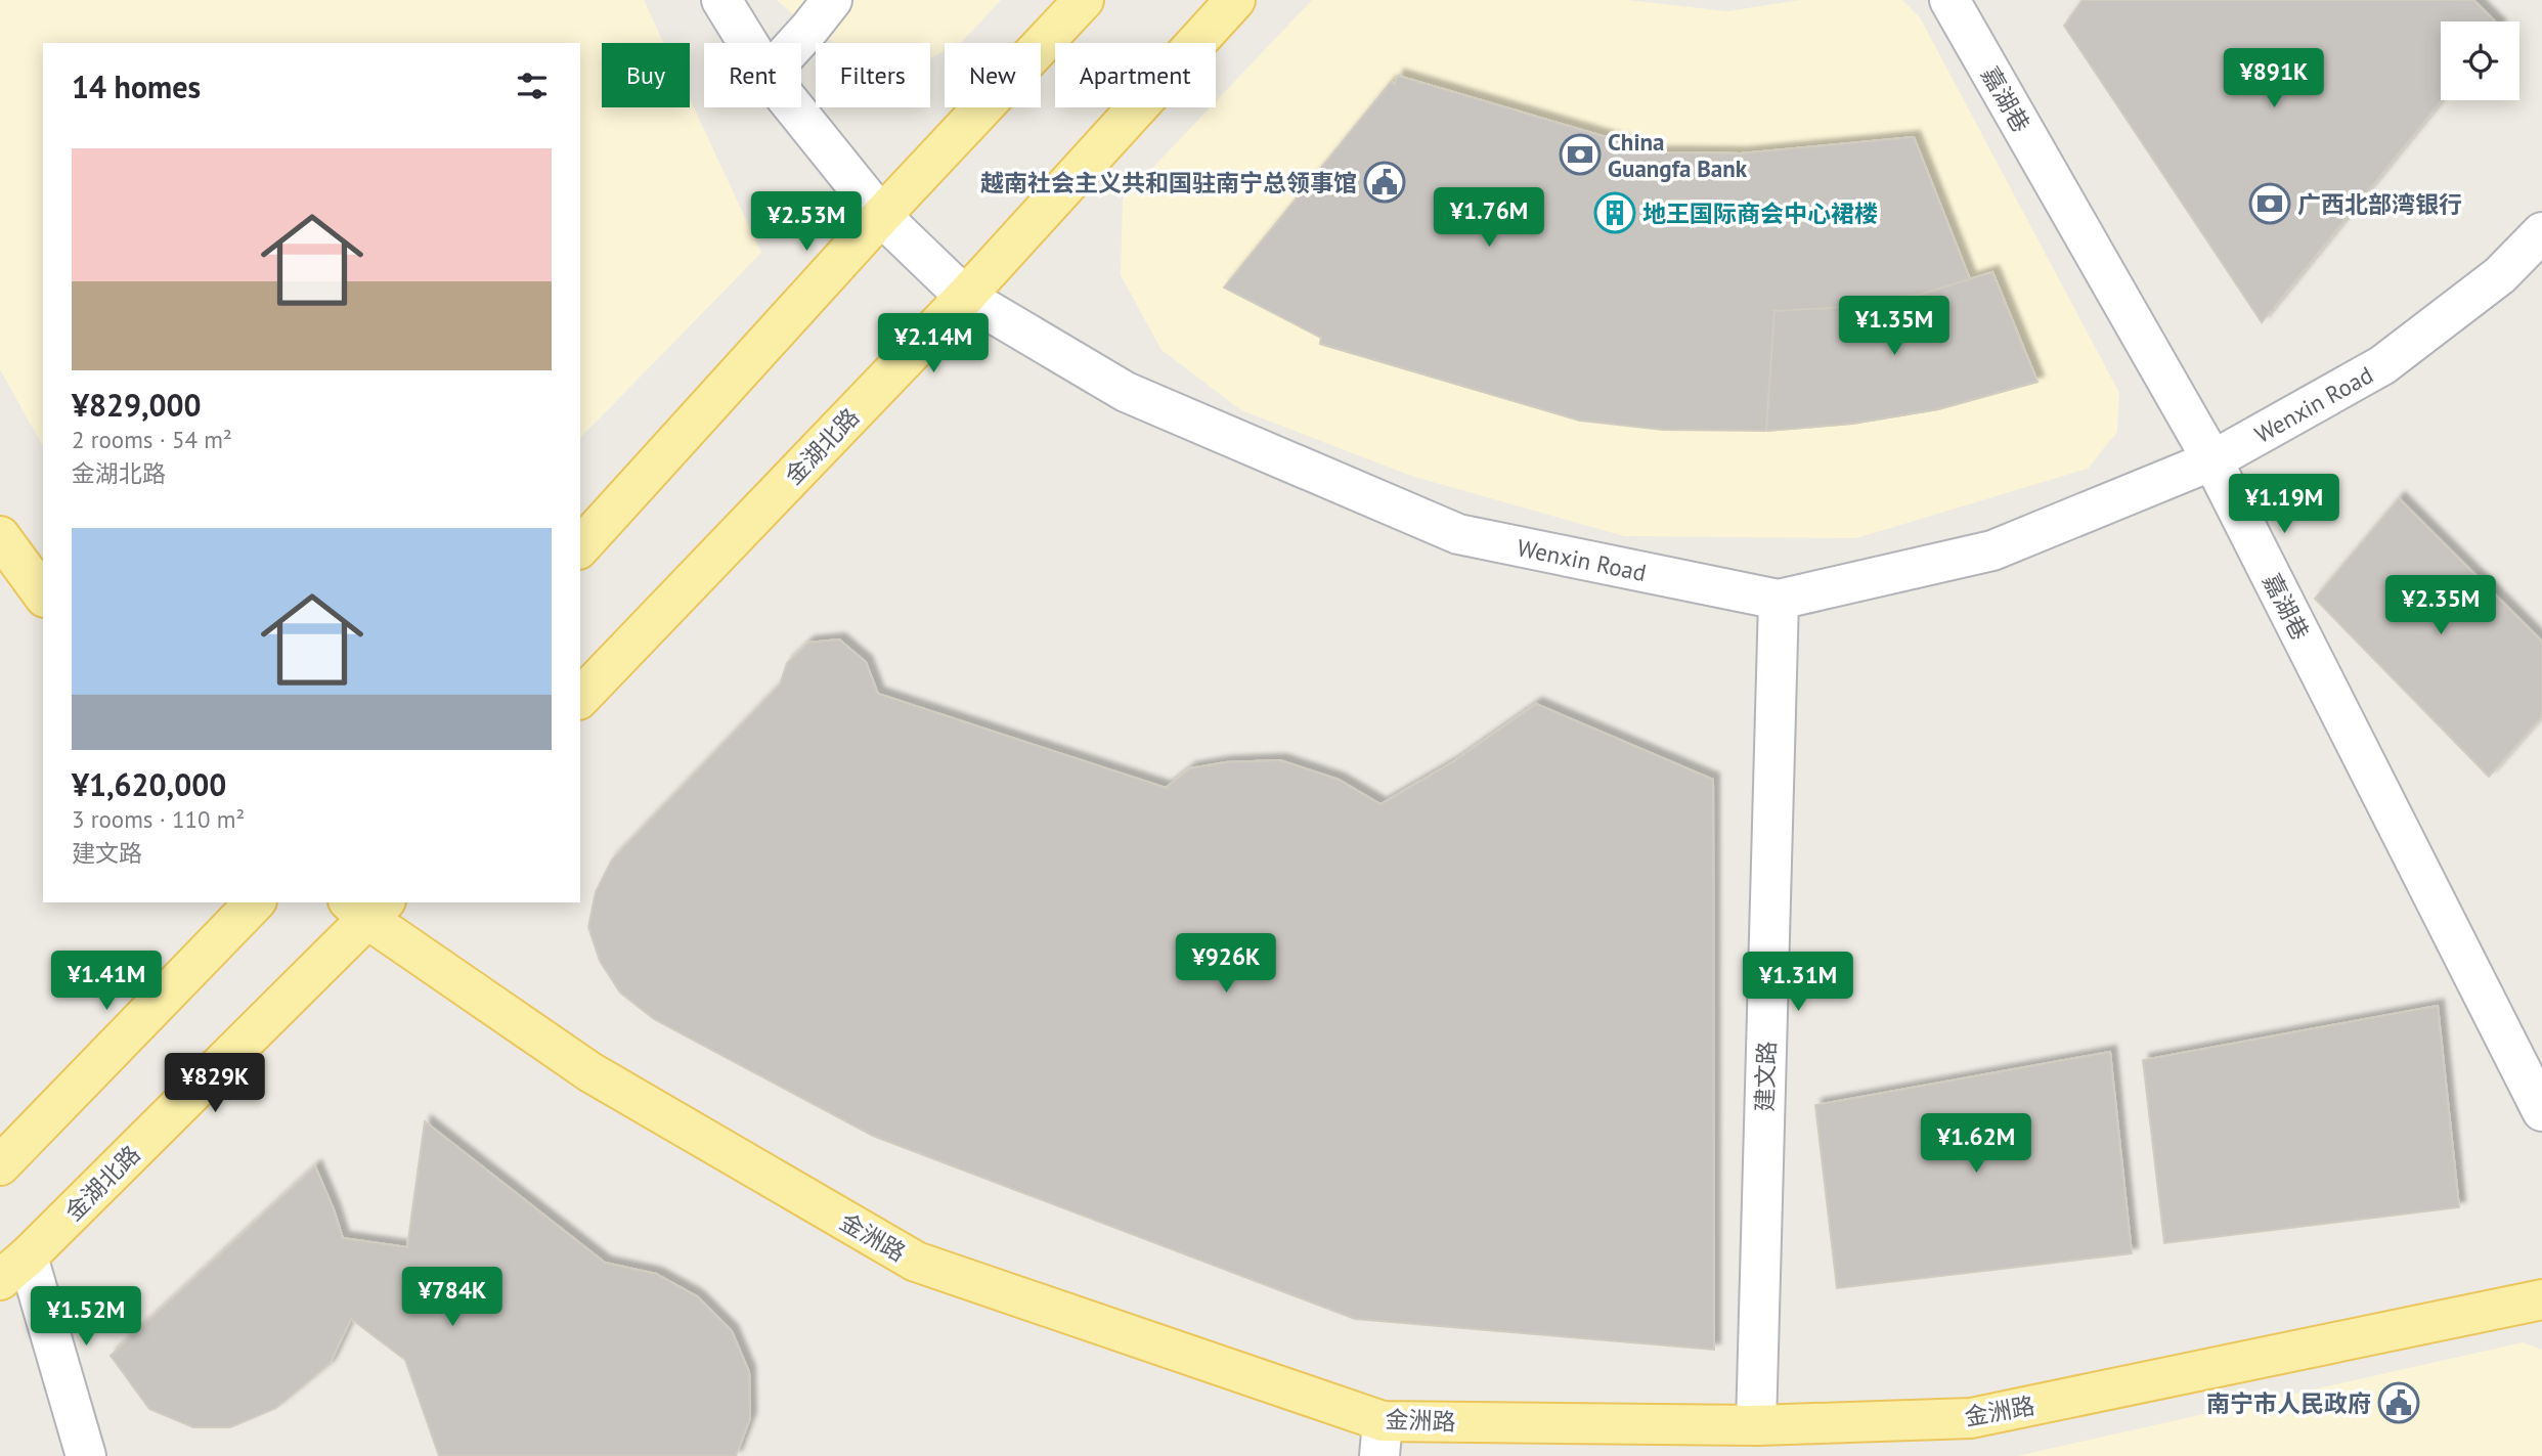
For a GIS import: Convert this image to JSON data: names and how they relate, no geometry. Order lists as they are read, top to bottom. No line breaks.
{"streets":{"main road":["金湖北路","金洲路"],"street":["嘉湖巷","Wenxin Road","建文路"]},"crossings":[["嘉湖巷","Wenxin Road"],["Wenxin Road","金湖北路"],["Wenxin Road","建文路"],["金湖北路","金洲路"],["建文路","金洲路"]],"places":{"bank":["China Guangfa Bank","广西北部湾银行"],"public building":["越南社会主义共和国驻南宁总领事馆","南宁市人民政府"],"building":["地王国际商会中心裙楼"]},"page":{"chip":["Buy","Rent","Filters","New","Apartment"],"heading":"14 homes","price":["¥891K","¥1.76M","¥2.53M","¥1.35M","¥2.14M","¥1.19M","¥2.35M","¥926K","¥1.41M","¥1.31M","¥829K","¥1.62M","¥784K","¥1.52M"],"list":[{"name":"¥829,000","note":"2 rooms · 54 m² · 金湖北路"},{"name":"¥1,620,000","note":"3 rooms · 110 m² · 建文路"}]}}
